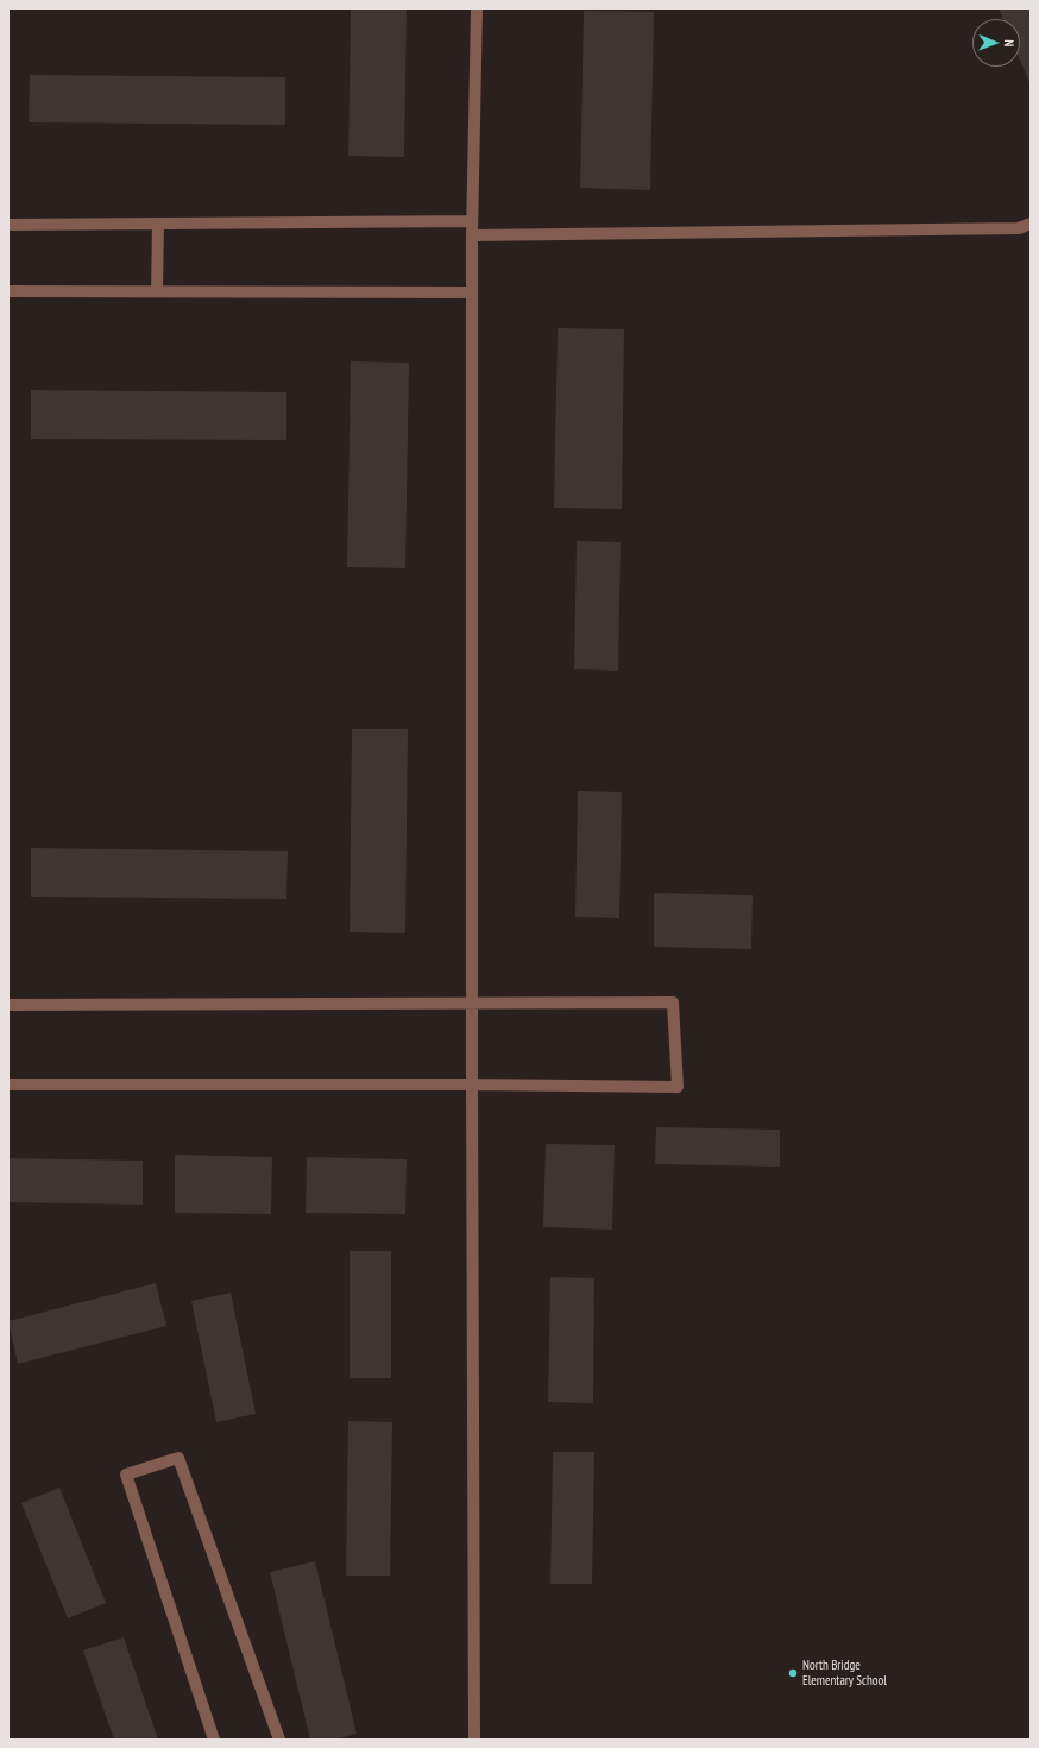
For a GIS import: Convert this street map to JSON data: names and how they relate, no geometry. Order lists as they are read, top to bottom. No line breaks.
{"places":["North Bridge Elementary School"],"north":"right"}
